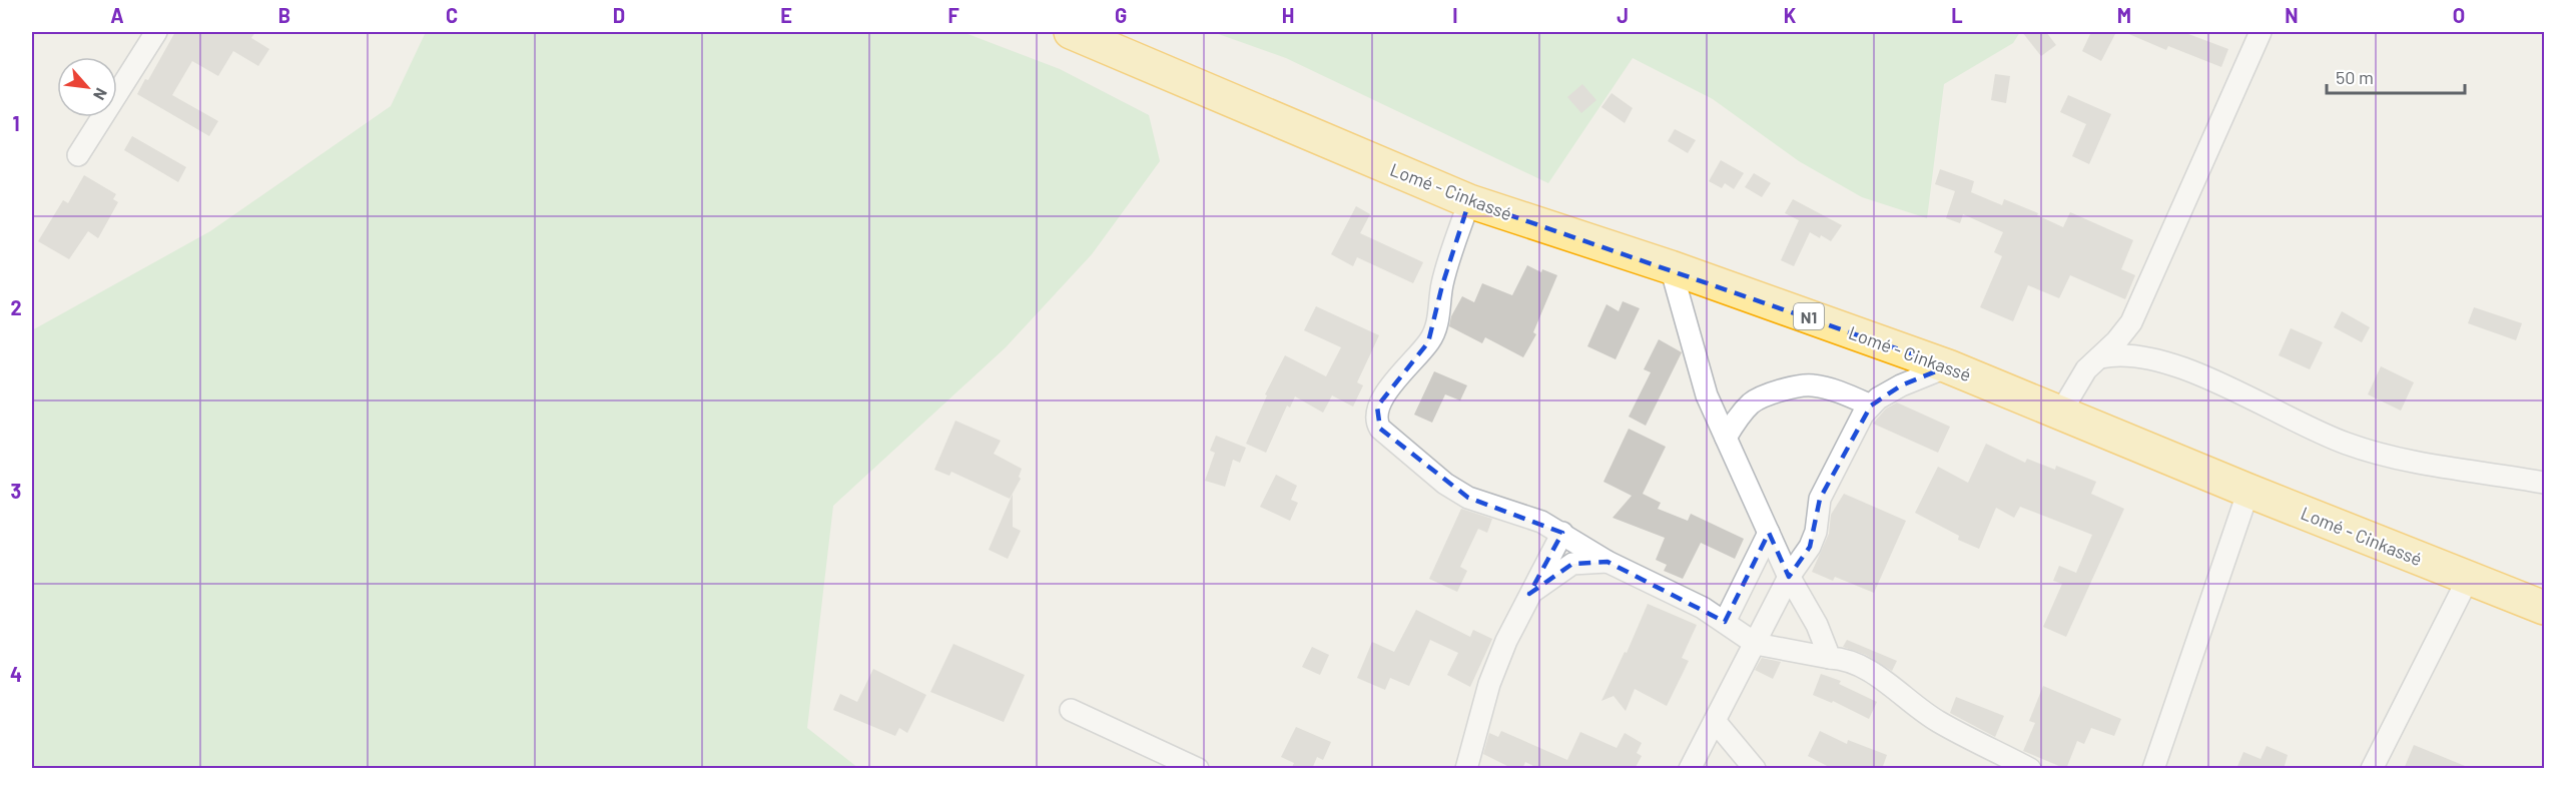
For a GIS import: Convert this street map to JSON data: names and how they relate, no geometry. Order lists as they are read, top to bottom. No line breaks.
{"streets":{"highway":["Lomé - Cinkassé","N1"]},"scale_bar":"50 m","north":"bottom right","grid":{"columns":["A","B","C","D","E","F","G","H","I","J","K","L","M","N","O"],"rows":["1","2","3","4"]}}
